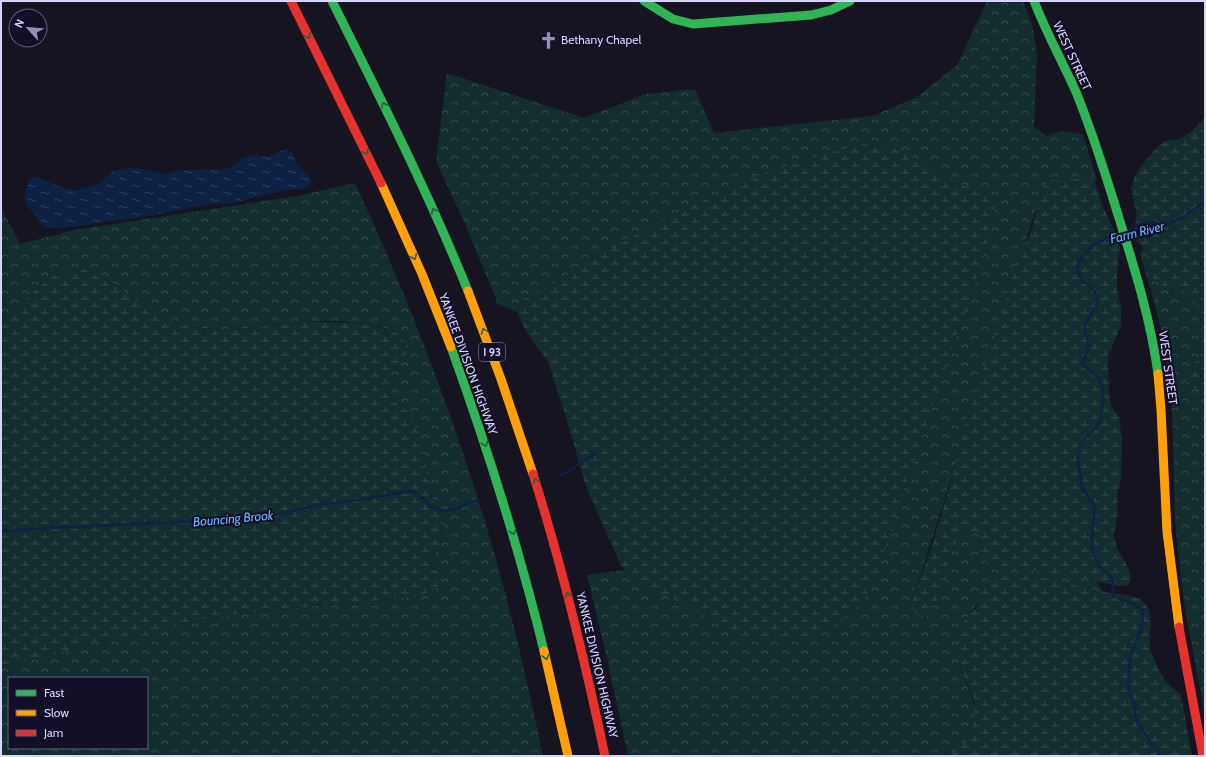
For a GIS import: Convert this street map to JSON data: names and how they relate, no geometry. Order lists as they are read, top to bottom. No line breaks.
{"streets":{"main road":["WEST STREET","I 93","YANKEE DIVISION HIGHWAY"]},"water":["Farm River","Bouncing Brook"],"places":{"church":["Bethany Chapel"]},"legend":["Fast","Slow","Jam"],"north":"top left"}
